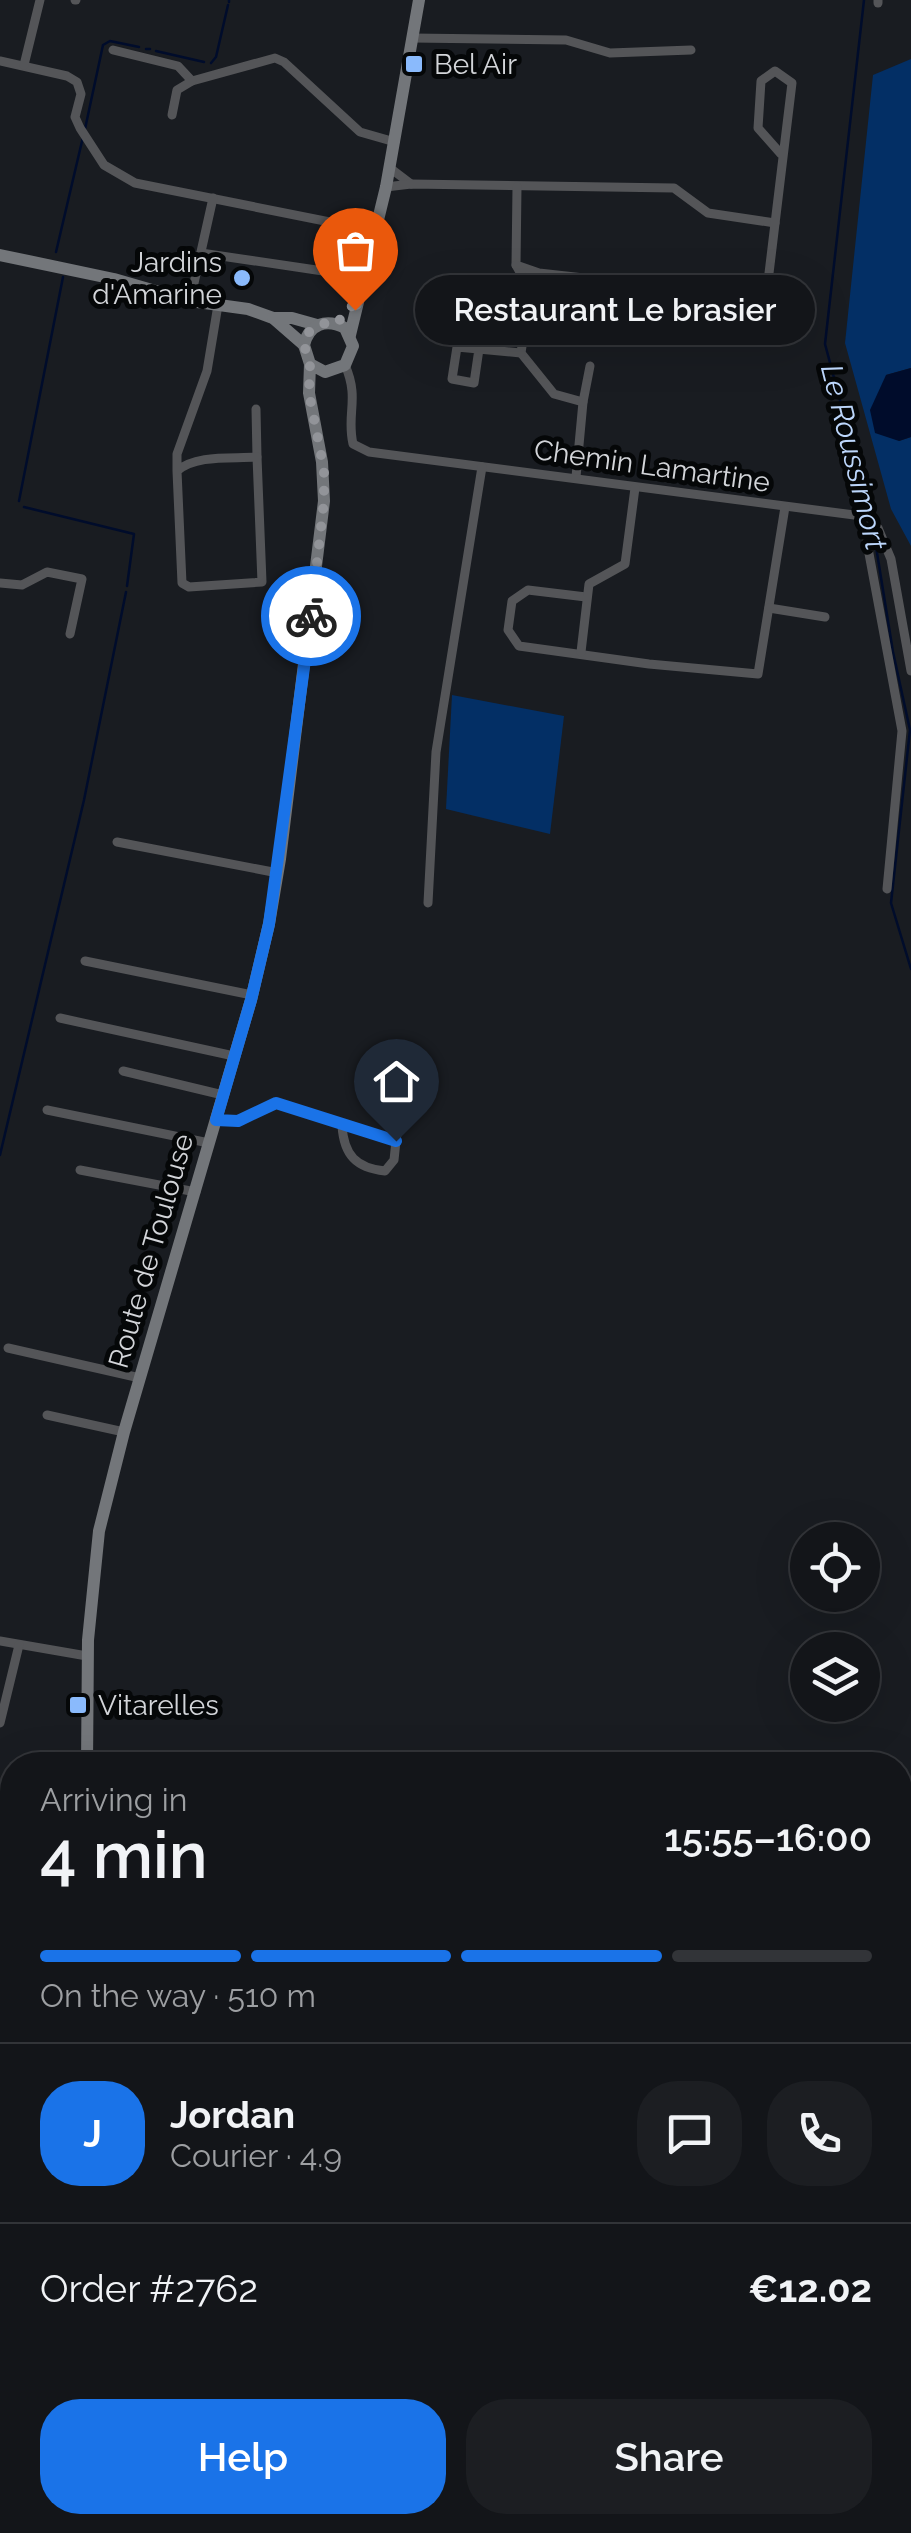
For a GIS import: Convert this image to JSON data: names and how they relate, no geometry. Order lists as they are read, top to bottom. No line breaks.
{"streets":{"main road":["Route de Toulouse"],"street":["Chemin Lamartine"]},"crossings":[["Chemin Lamartine","Route de Toulouse"]],"water":["Le Roussimort"],"places":{"transit":["Bel Air","Vitarelles"],"other":["Jardins d'Amarine","Restaurant Le brasier"]},"page":{"bubble":"Restaurant Le brasier","heading":["4 min","Arriving in","15:55–16:00"],"panel":["Jordan","Courier · 4.9","Order #2762","€12.02"],"bar":"On the way · 510 m","round":"J","buttons":["Help","Share"]}}
